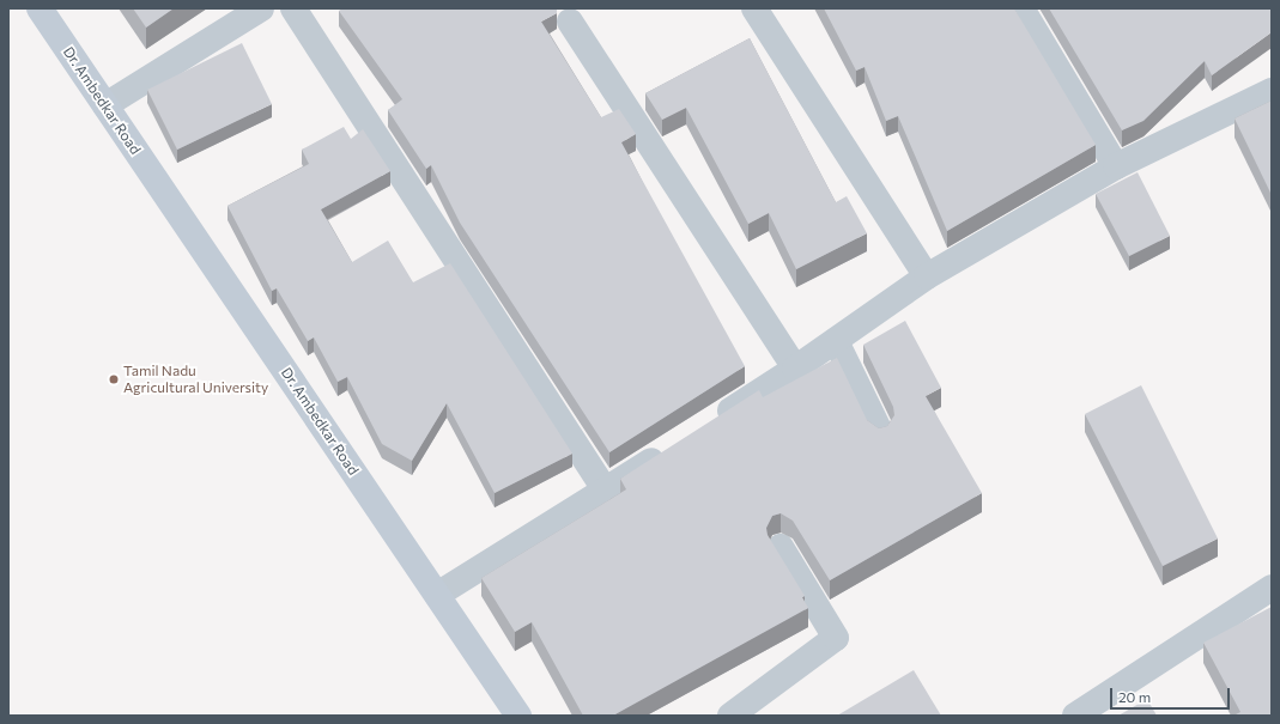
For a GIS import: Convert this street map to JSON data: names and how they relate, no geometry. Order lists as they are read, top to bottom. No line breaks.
{"streets":{"street":["Dr. Ambedkar Road"]},"places":["Tamil Nadu Agricultural University"],"scale_bar":"20 m"}
